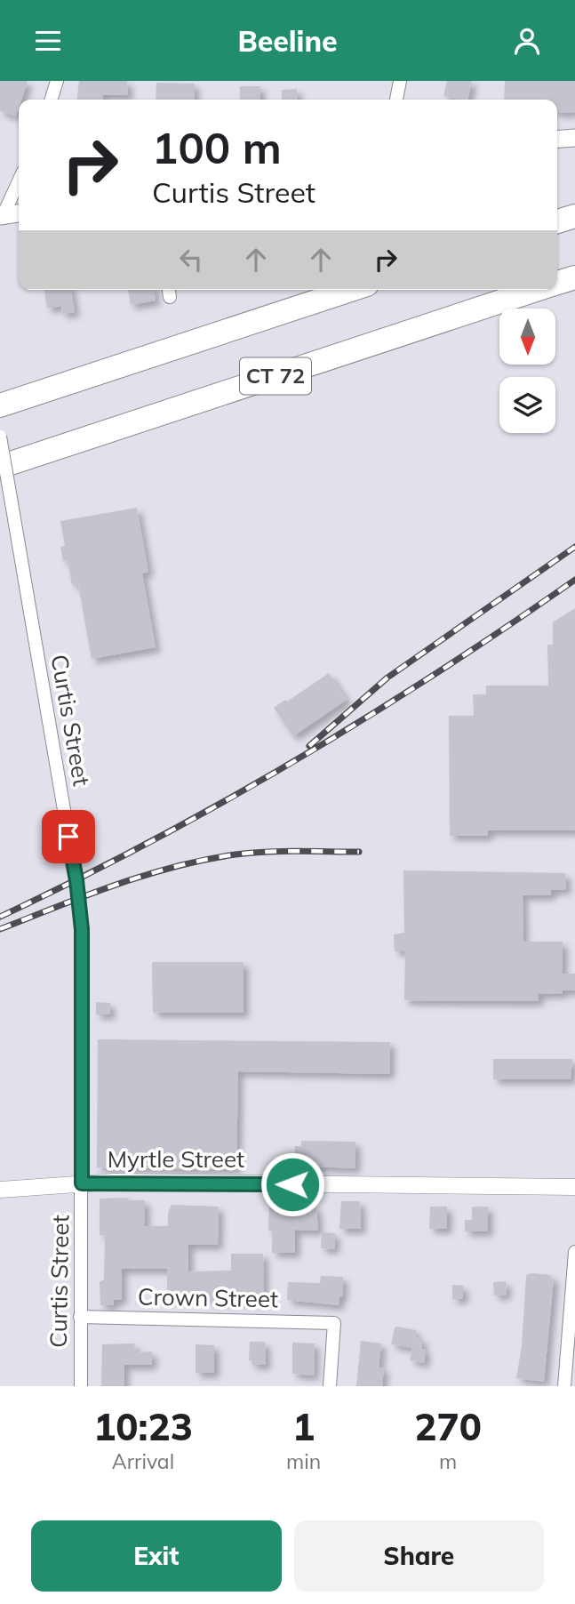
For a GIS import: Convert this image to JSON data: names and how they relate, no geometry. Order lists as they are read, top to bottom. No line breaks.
{"streets":{"highway":["CT 72"],"street":["Curtis Street","Myrtle Street","Crown Street"]},"crossings":[["Curtis Street","Myrtle Street"],["Curtis Street","Crown Street"]],"north":"bottom","page":{"header":"Beeline","turn":["100 m","Curtis Street"],"eta":["10:23","Arrival","1","min","270","m"],"buttons":["Exit","Share"]}}
